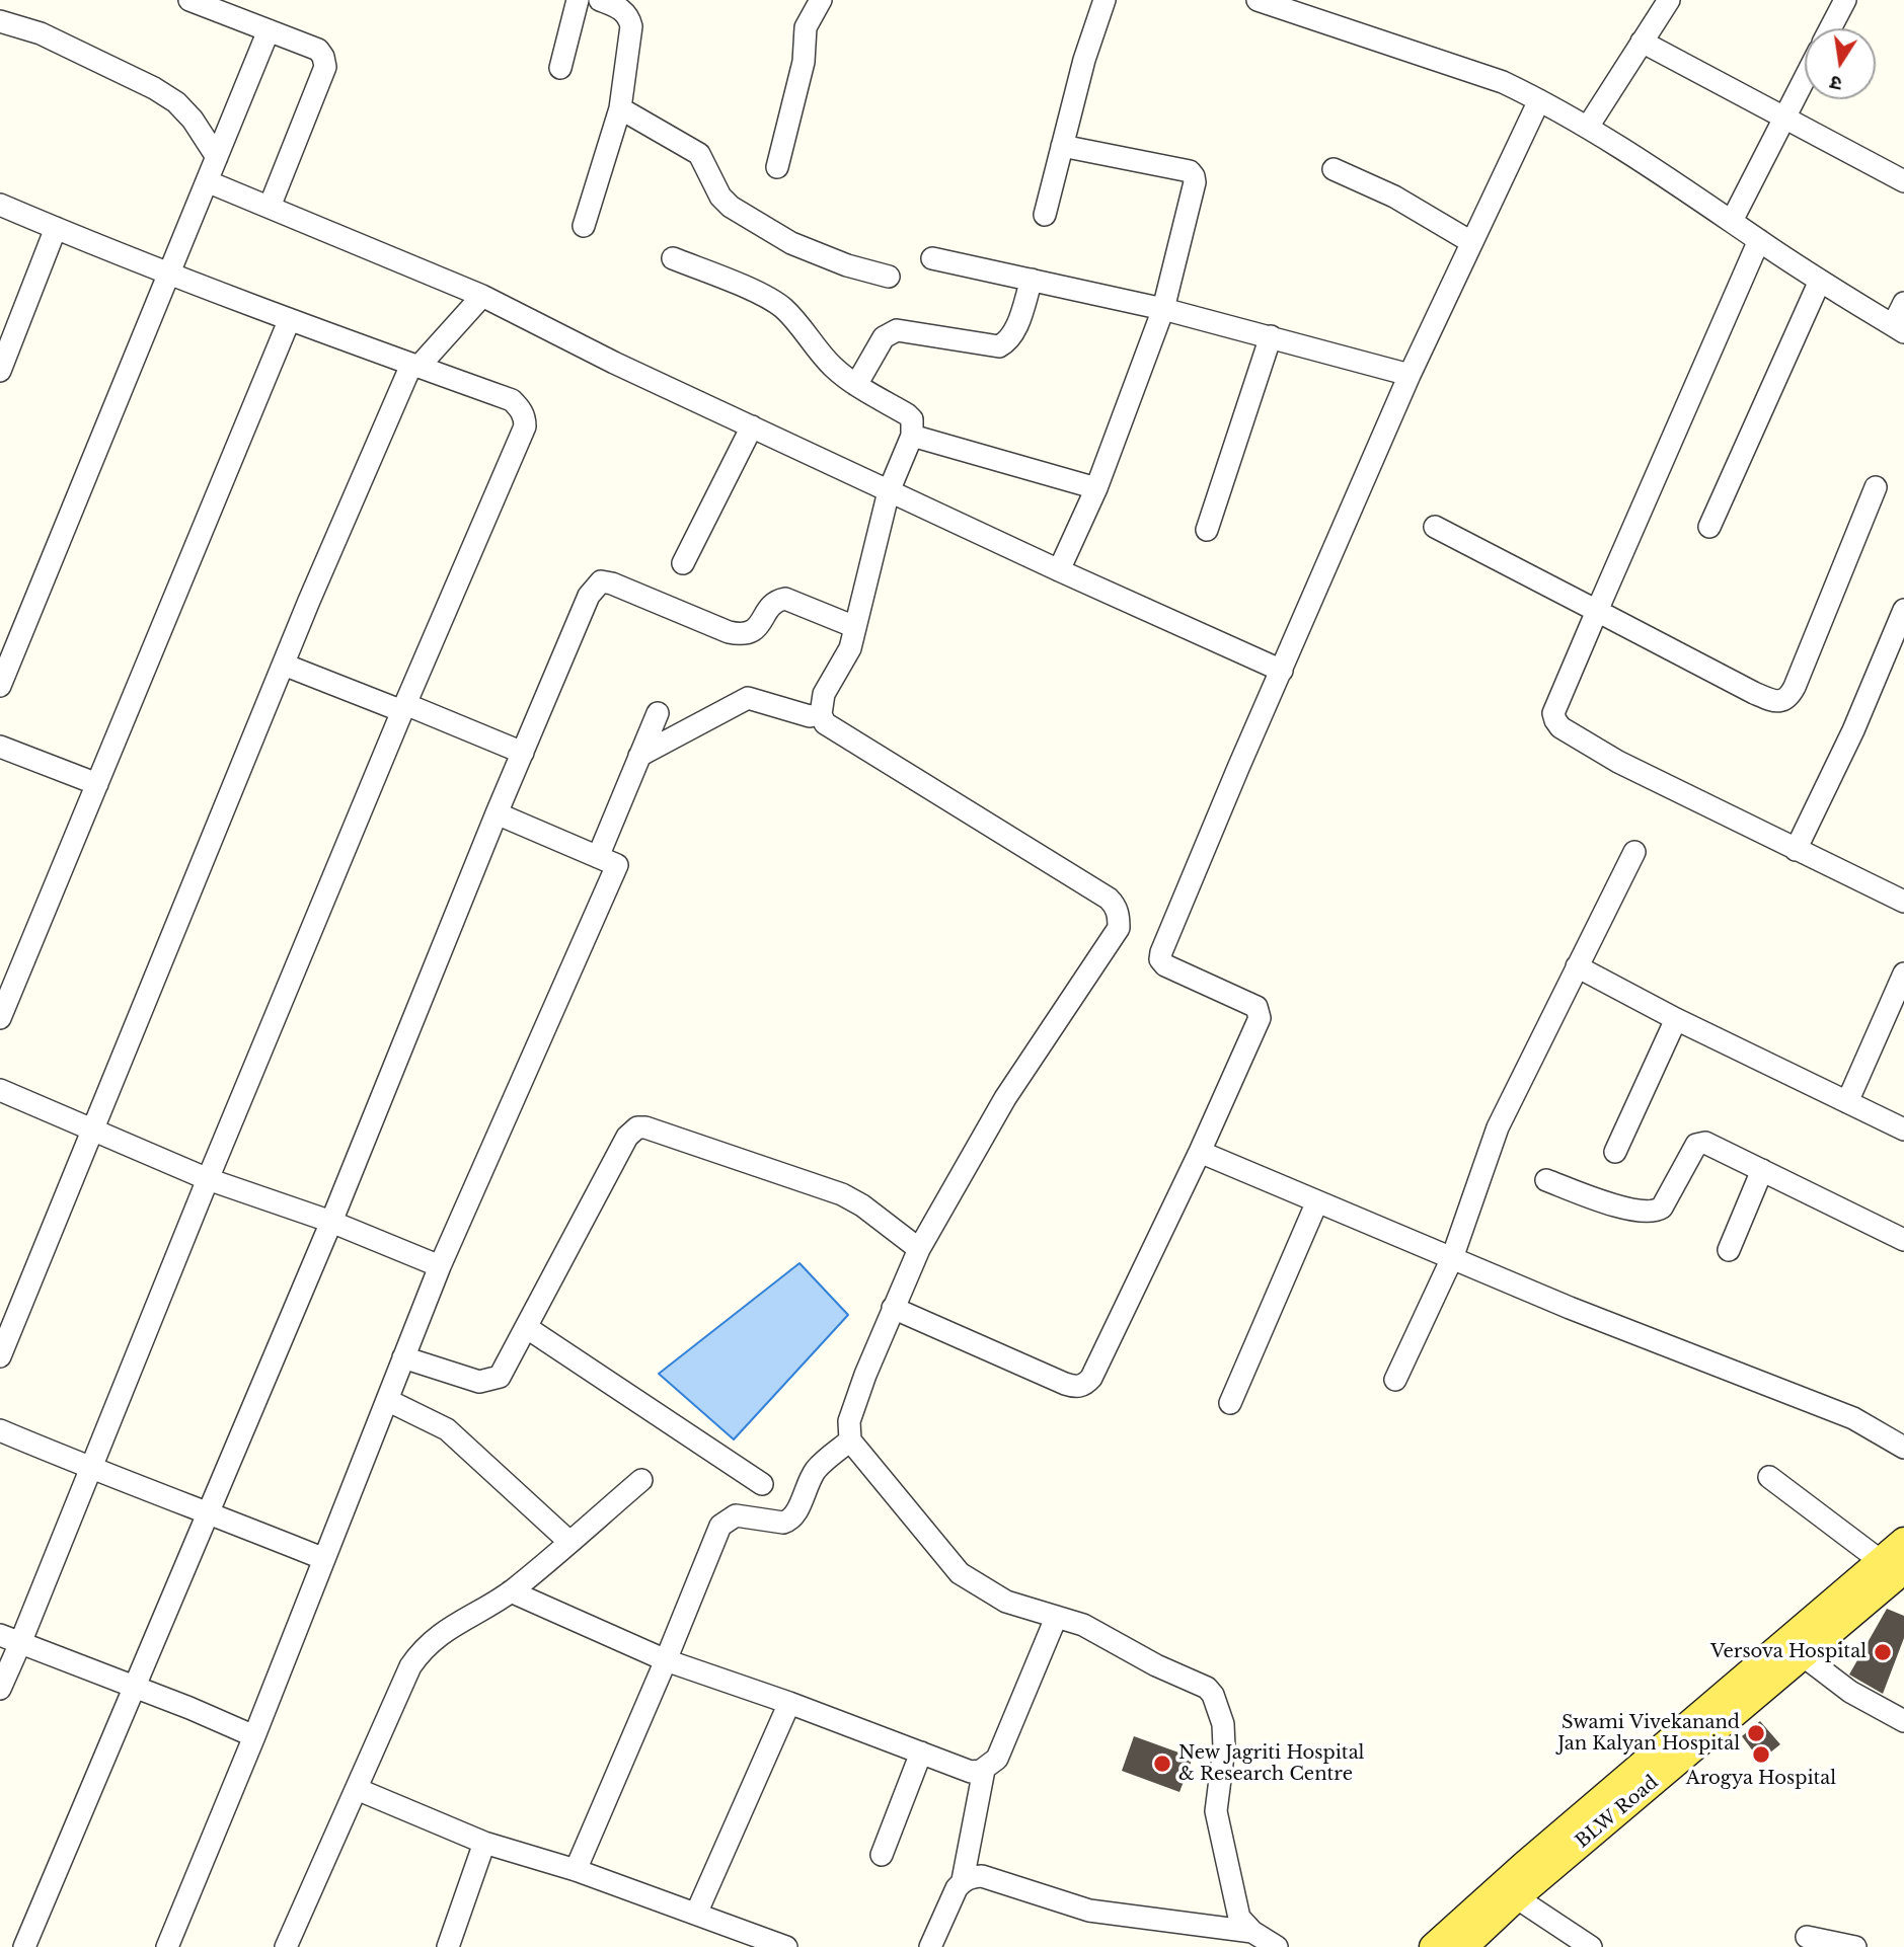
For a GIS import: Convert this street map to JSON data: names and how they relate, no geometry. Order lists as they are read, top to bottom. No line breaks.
{"streets":{"main road":["BLW Road"]},"places":["Versova Hospital","Swami Vivekanand Jan Kalyan Hospital","Arogya Hospital","New Jagriti Hospital & Research Centre"],"north":"bottom"}
